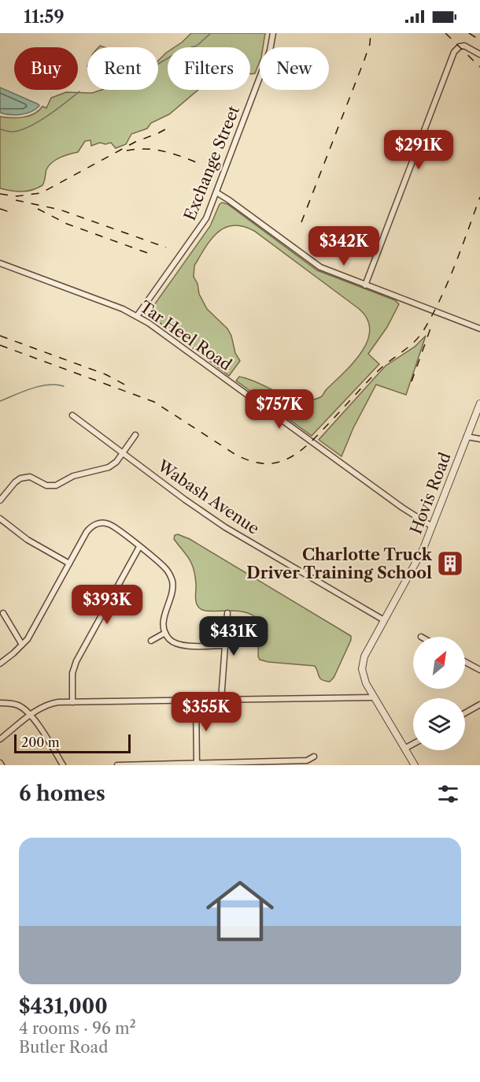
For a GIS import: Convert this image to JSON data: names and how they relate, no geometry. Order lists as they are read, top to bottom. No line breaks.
{"streets":{"street":["Exchange Street","Tar Heel Road","Hovis Road","Wabash Avenue"]},"crossings":[["Exchange Street","Tar Heel Road"],["Tar Heel Road","Hovis Road"],["Hovis Road","Wabash Avenue"]],"places":{"building":["Charlotte Truck Driver Training School"]},"scale_bar":"200 m","north":"top right","page":{"status":"11:59","chip":["Buy","Rent","Filters","New"],"price":["$291K","$342K","$757K","$393K","$431K","$355K"],"scale":"200 m","heading":"6 homes","list":[{"name":"$431,000","note":"4 rooms · 96 m² · Butler Road"}]}}
